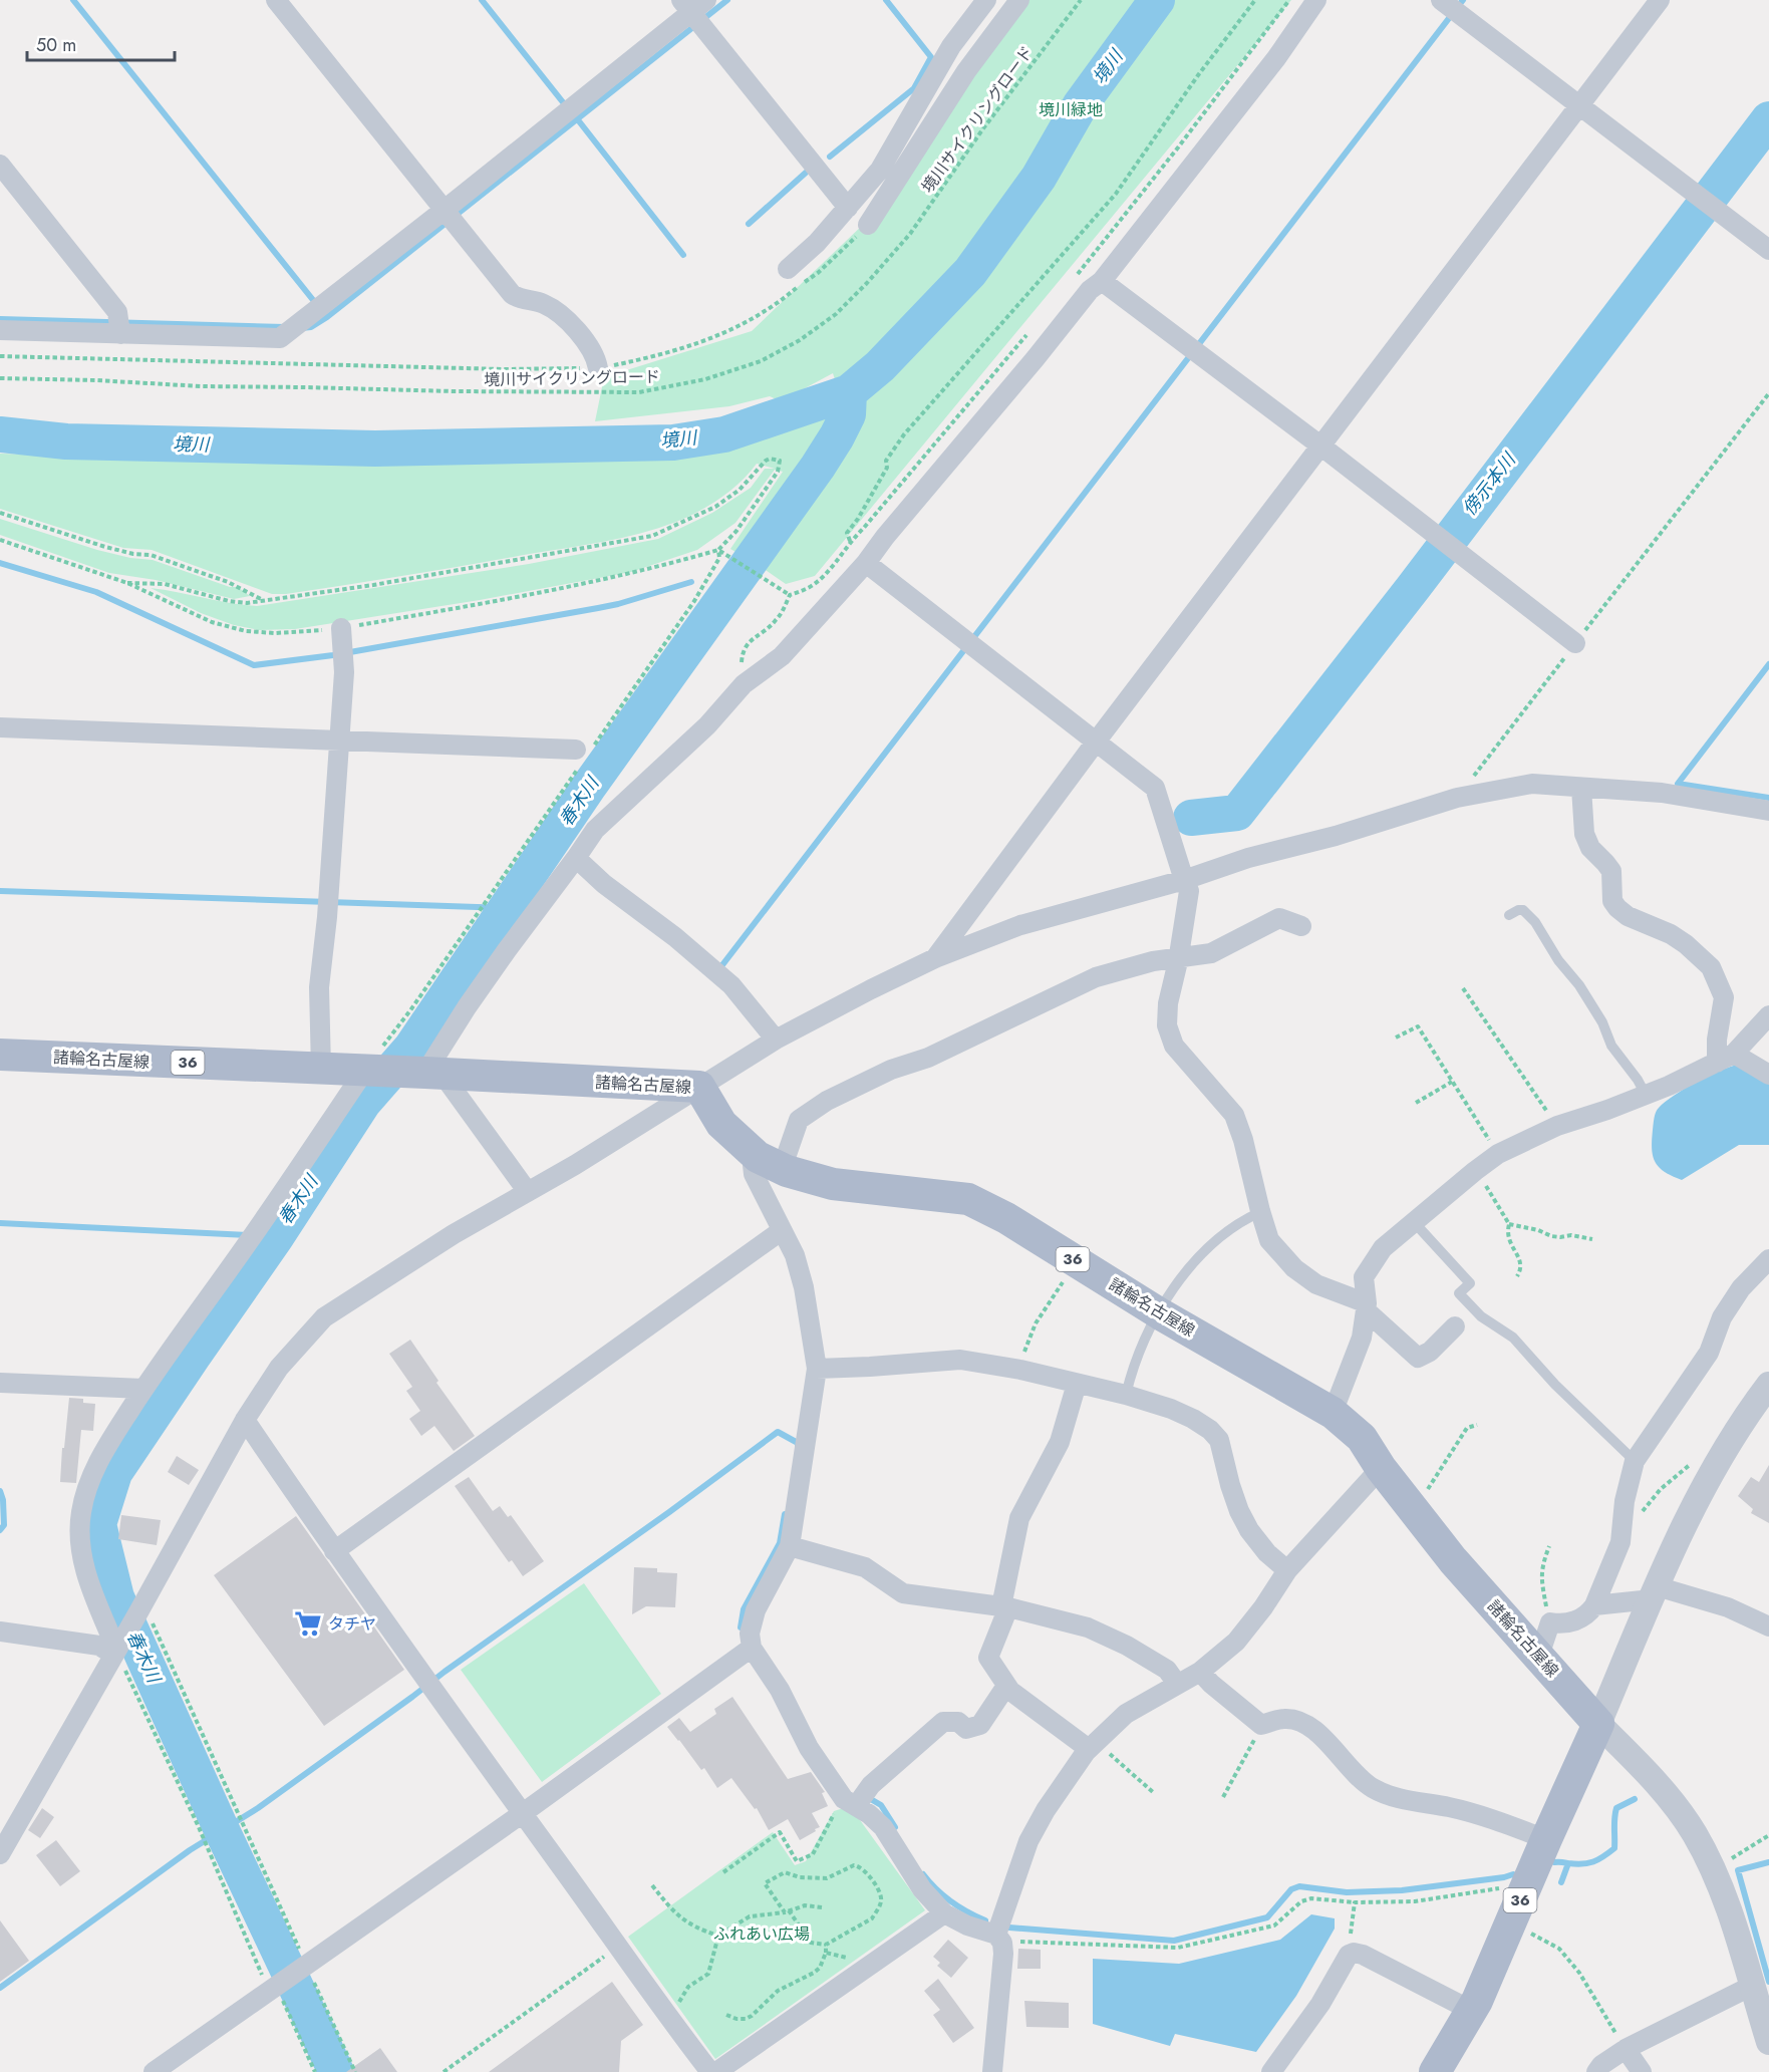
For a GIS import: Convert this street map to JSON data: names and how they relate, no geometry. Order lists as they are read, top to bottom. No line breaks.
{"streets":{"main road":["諸輪名古屋線","36"],"path":["境川サイクリングロード"]},"crossings":[["諸輪名古屋線","36"]],"water":["境川","傍示本川","春木川"],"parks":["境川緑地","ふれあい広場"],"places":{"supermarket":["タチヤ"]},"scale_bar":"50 m"}
